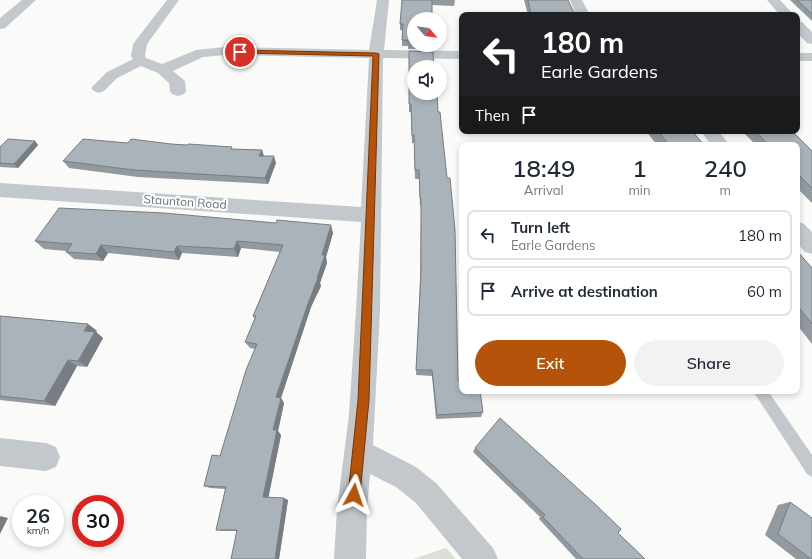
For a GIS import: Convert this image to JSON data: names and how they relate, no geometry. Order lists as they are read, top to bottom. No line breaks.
{"streets":{"street":["Staunton Road"]},"north":"bottom right","page":{"turn":["180 m","Earle Gardens"],"then":"Then","eta":["18:49","Arrival","1","min","240","m"],"list":[{"name":"Turn left","note":"Earle Gardens","value":"180 m"},{"name":"Arrive at destination","value":"60 m"}],"buttons":["Exit","Share"],"speed":"26 km/h","limit":"30"}}
